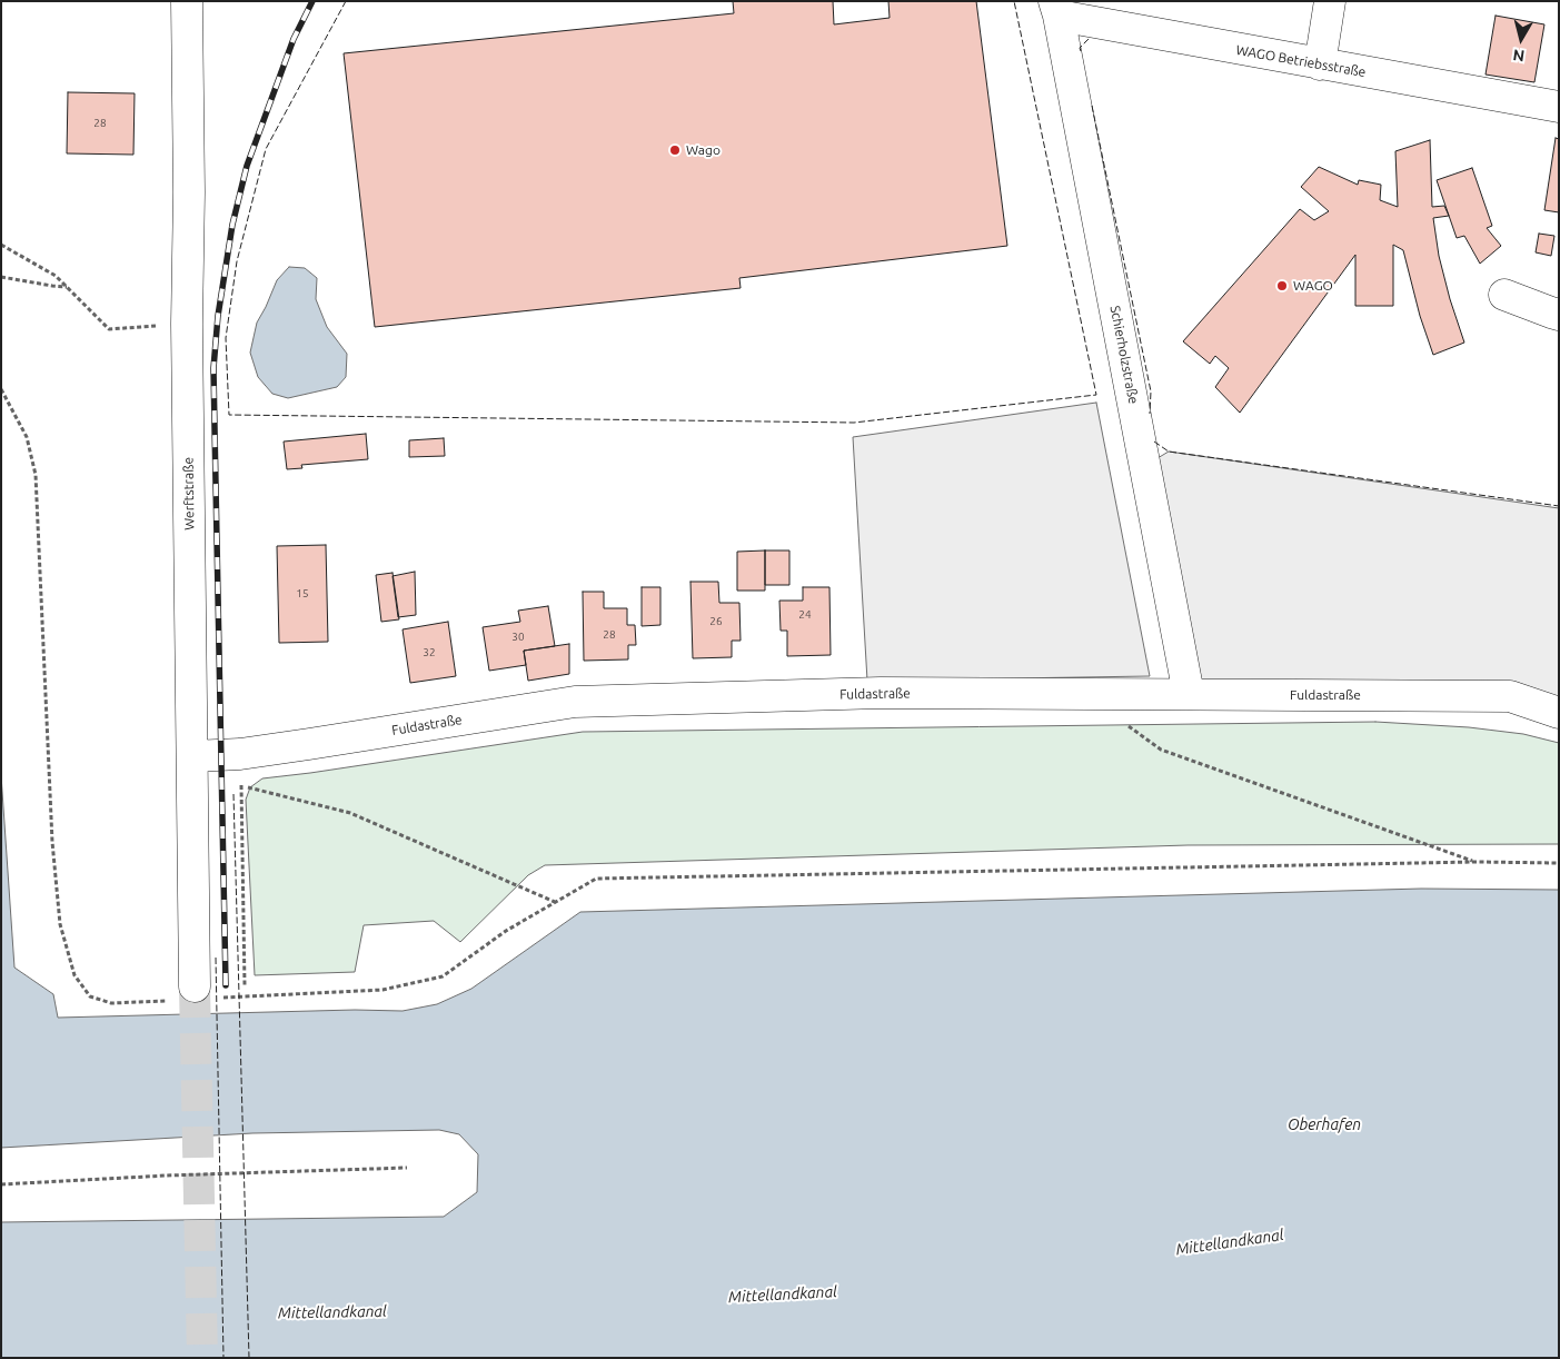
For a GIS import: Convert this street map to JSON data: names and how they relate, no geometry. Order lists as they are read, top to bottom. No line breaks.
{"streets":{"street":["WAGO Betriebsstraße","Schierholzstraße","Werftstraße","Fuldastraße"]},"crossings":[["WAGO Betriebsstraße","Schierholzstraße"],["Schierholzstraße","Fuldastraße"],["Werftstraße","Fuldastraße"]],"water":["Oberhafen","Mittellandkanal"],"places":["Wago","WAGO"],"house_numbers":["28","15","24","26","28","30","32"],"north":"bottom"}
